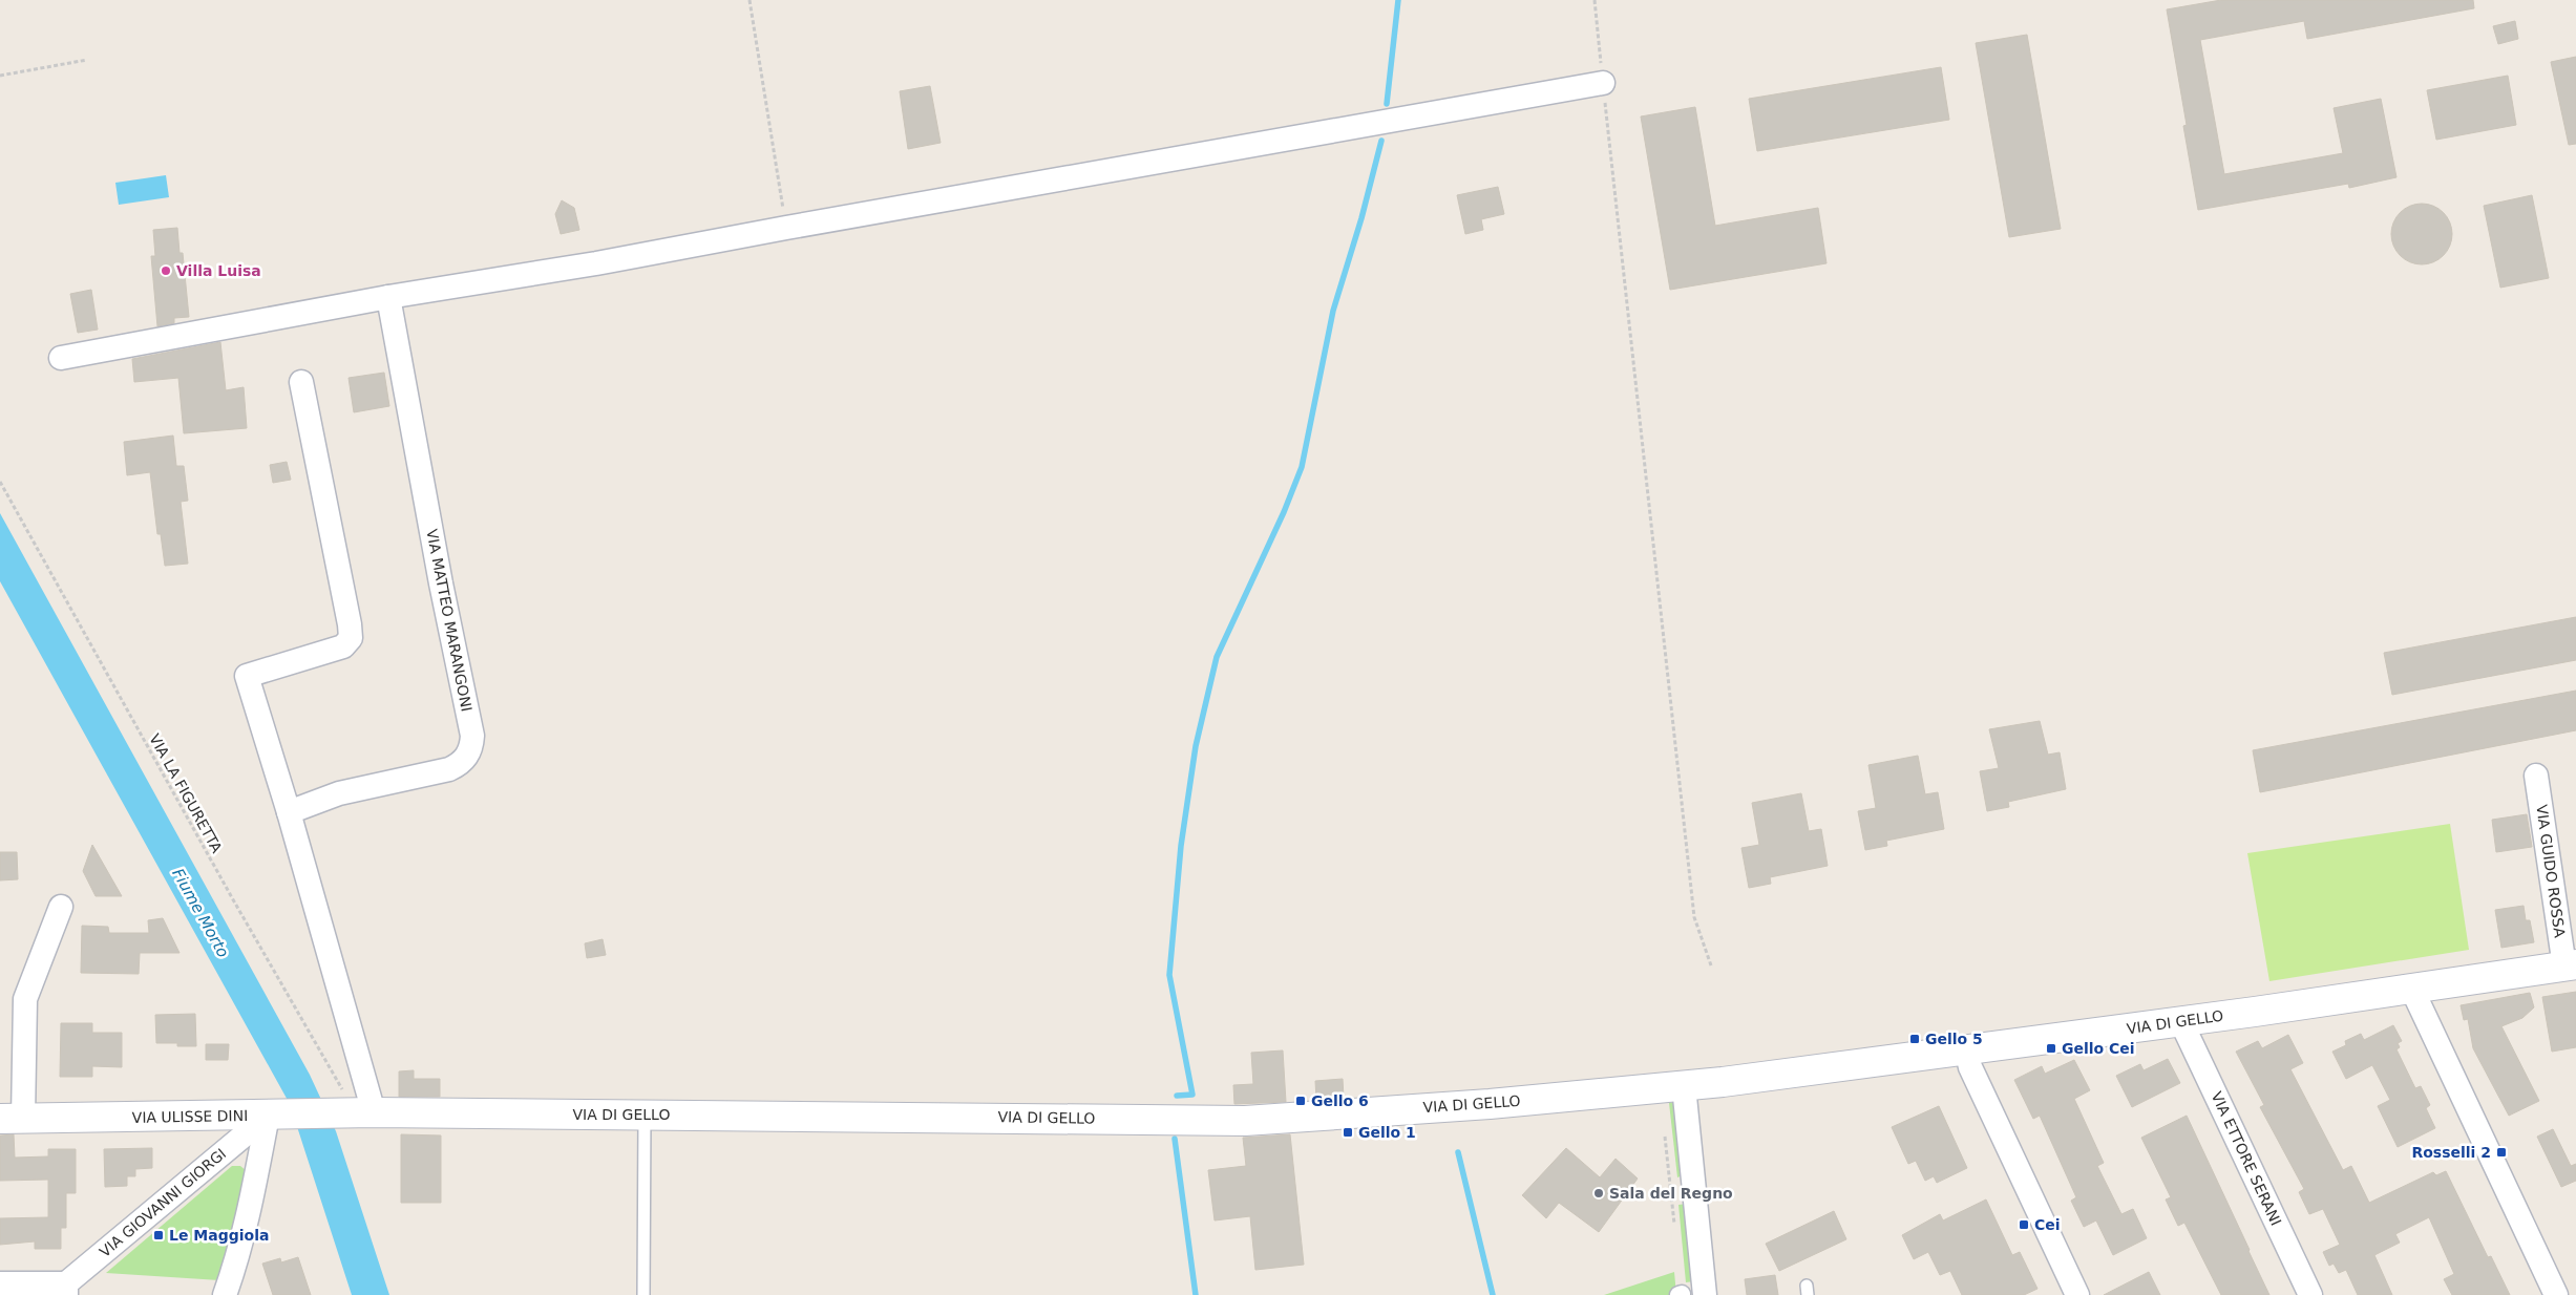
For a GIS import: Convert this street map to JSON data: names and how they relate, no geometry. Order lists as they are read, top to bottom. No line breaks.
{"streets":{"street":["VIA MATTEO MARANGONI","VIA GUIDO ROSSA","VIA DI GELLO","VIA ULISSE DINI","VIA ETTORE SERANI","VIA GIOVANNI GIORGI"],"path":["VIA LA FIGURETTA"]},"crossings":[["VIA LA FIGURETTA","VIA DI GELLO"],["VIA LA FIGURETTA","VIA ULISSE DINI"],["VIA GUIDO ROSSA","VIA DI GELLO"],["VIA DI GELLO","VIA ULISSE DINI"],["VIA DI GELLO","VIA ETTORE SERANI"],["VIA ULISSE DINI","VIA GIOVANNI GIORGI"]],"water":["Fiume Morto"],"places":{"other":["Villa Luisa","Sala del Regno"],"transit":["Gello 5","Gello Cei","Gello 6","Gello 1","Rosselli 2","Cei","Le Maggiola"]}}
